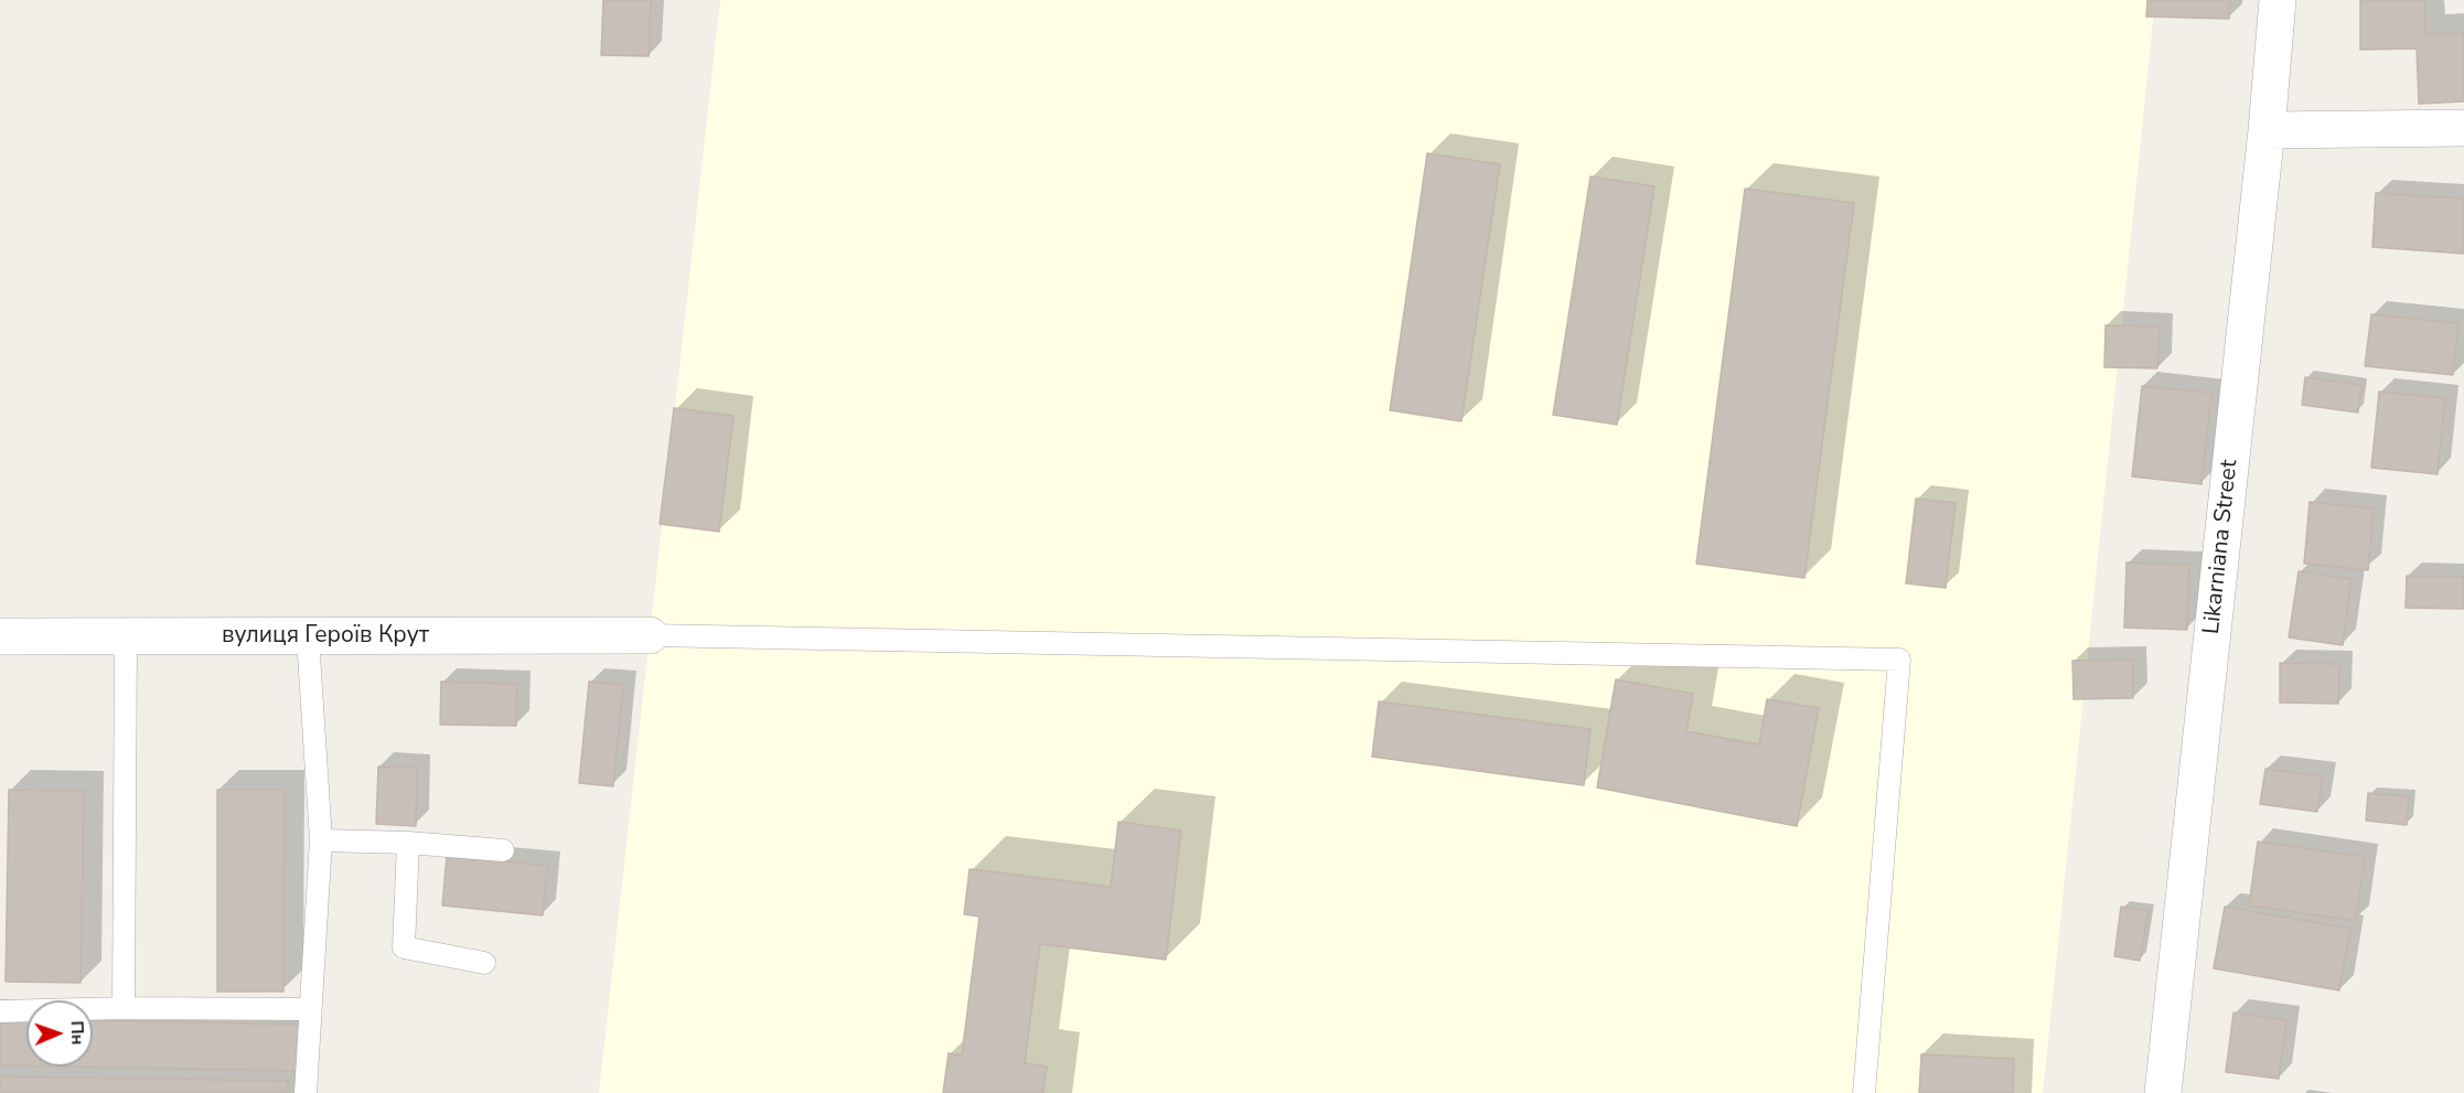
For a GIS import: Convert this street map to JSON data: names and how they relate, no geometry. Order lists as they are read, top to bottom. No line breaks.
{"streets":{"street":["Likarniana Street","вулиця Героїв Крут"]},"north":"right"}
